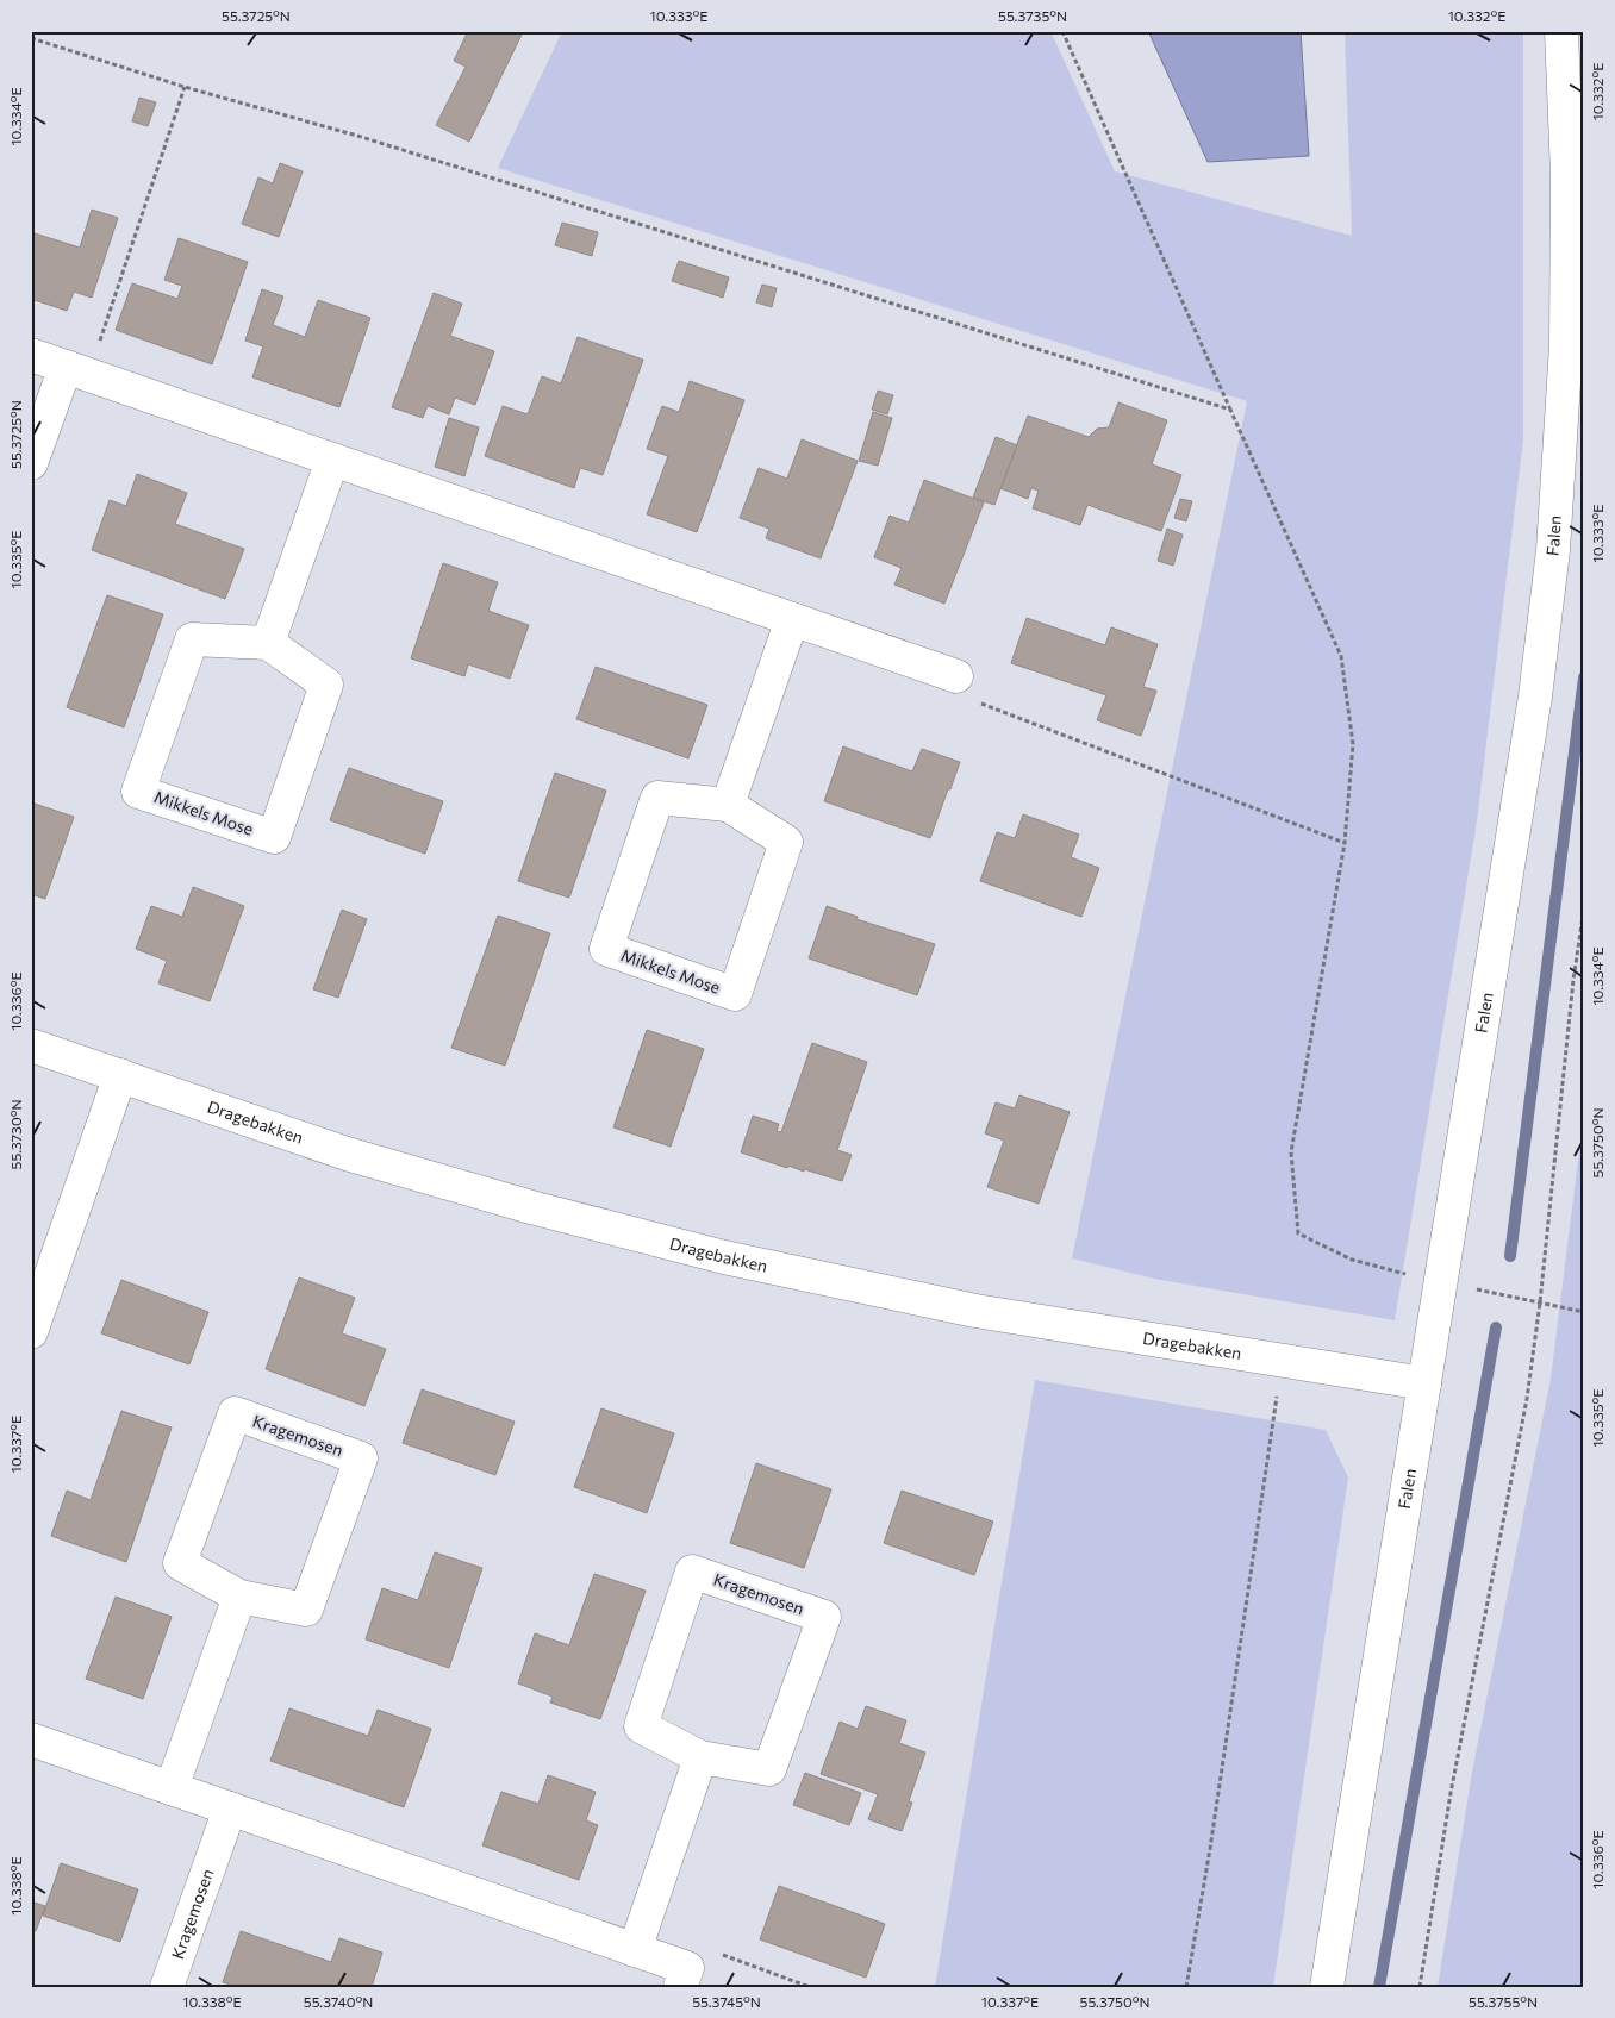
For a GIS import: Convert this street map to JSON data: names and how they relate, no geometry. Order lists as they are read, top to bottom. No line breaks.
{"streets":{"street":["Falen","Mikkels Mose","Dragebakken","Kragemosen"]},"crossings":[["Falen","Dragebakken"]],"coordinates":["55.3725°N","10.333°E","55.3735°N","10.332°E","10.334°E","10.335°E","10.336°E","55.3730°N","55.3750°N","10.337°E","10.338°E","55.3740°N","55.3745°N","55.3755°N"]}
